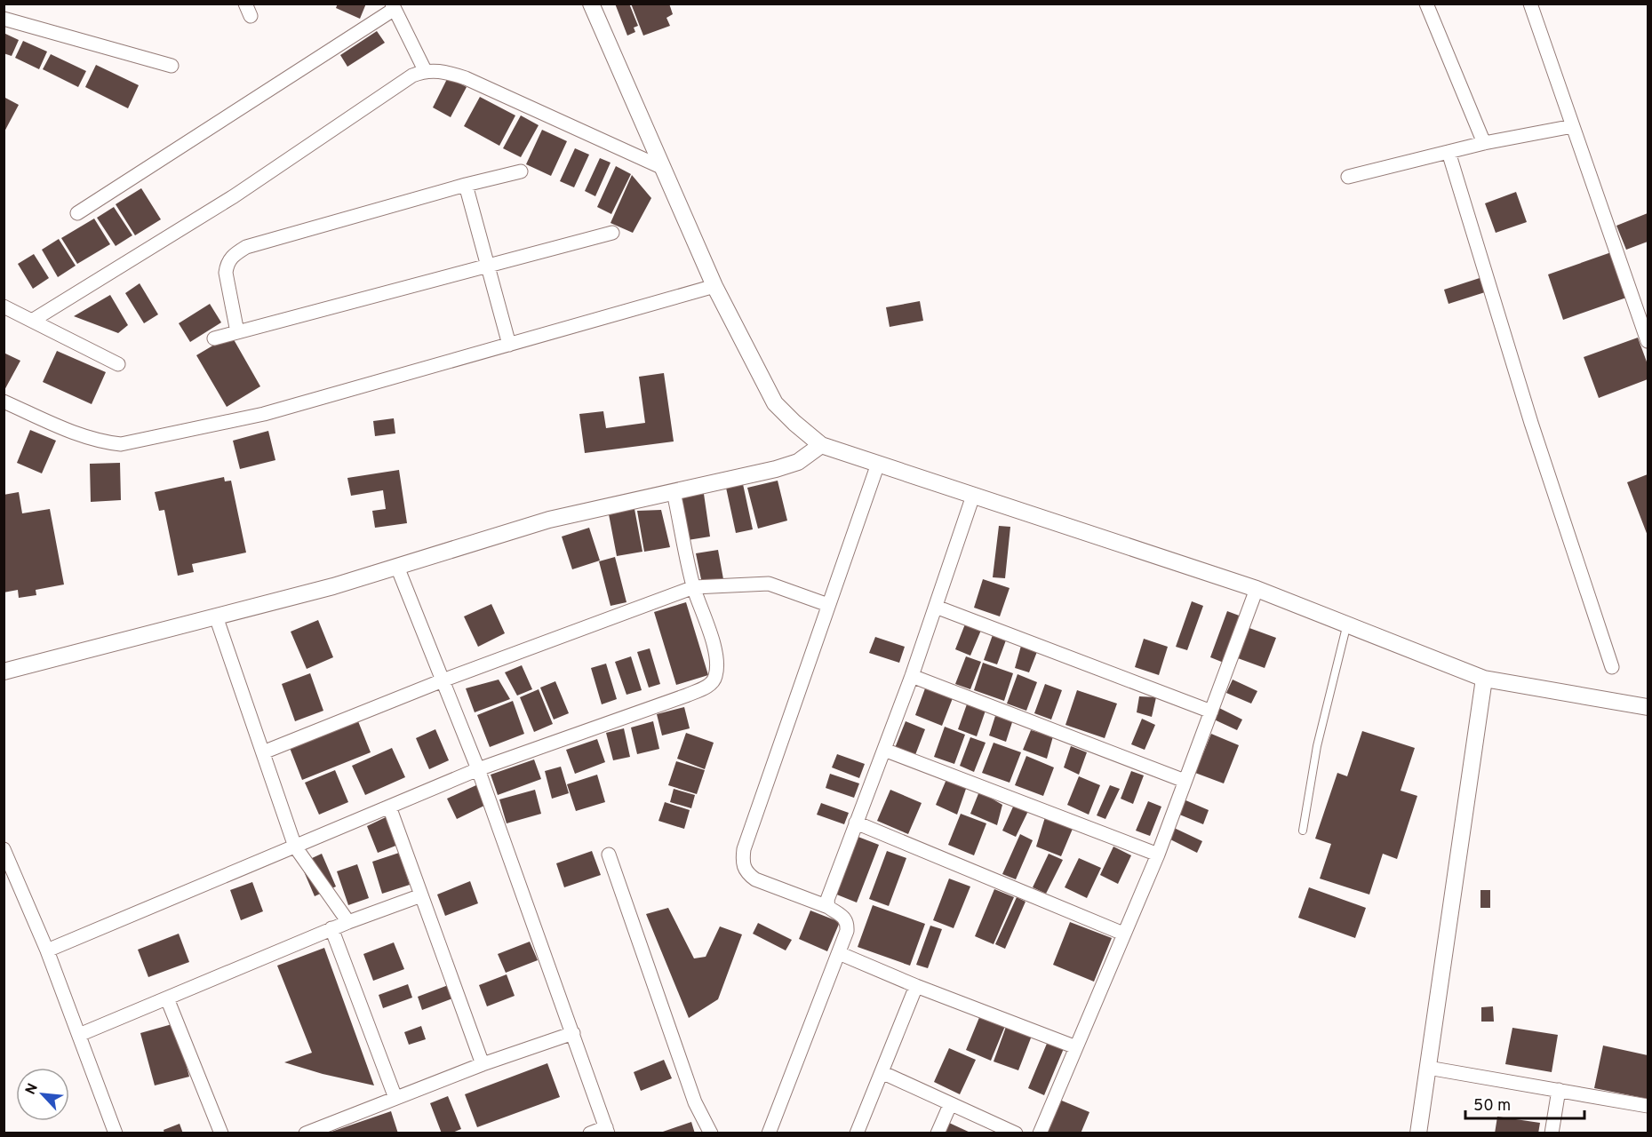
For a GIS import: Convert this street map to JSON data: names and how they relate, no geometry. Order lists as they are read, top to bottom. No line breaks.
{"scale_bar":"50 m","north":"top left"}
